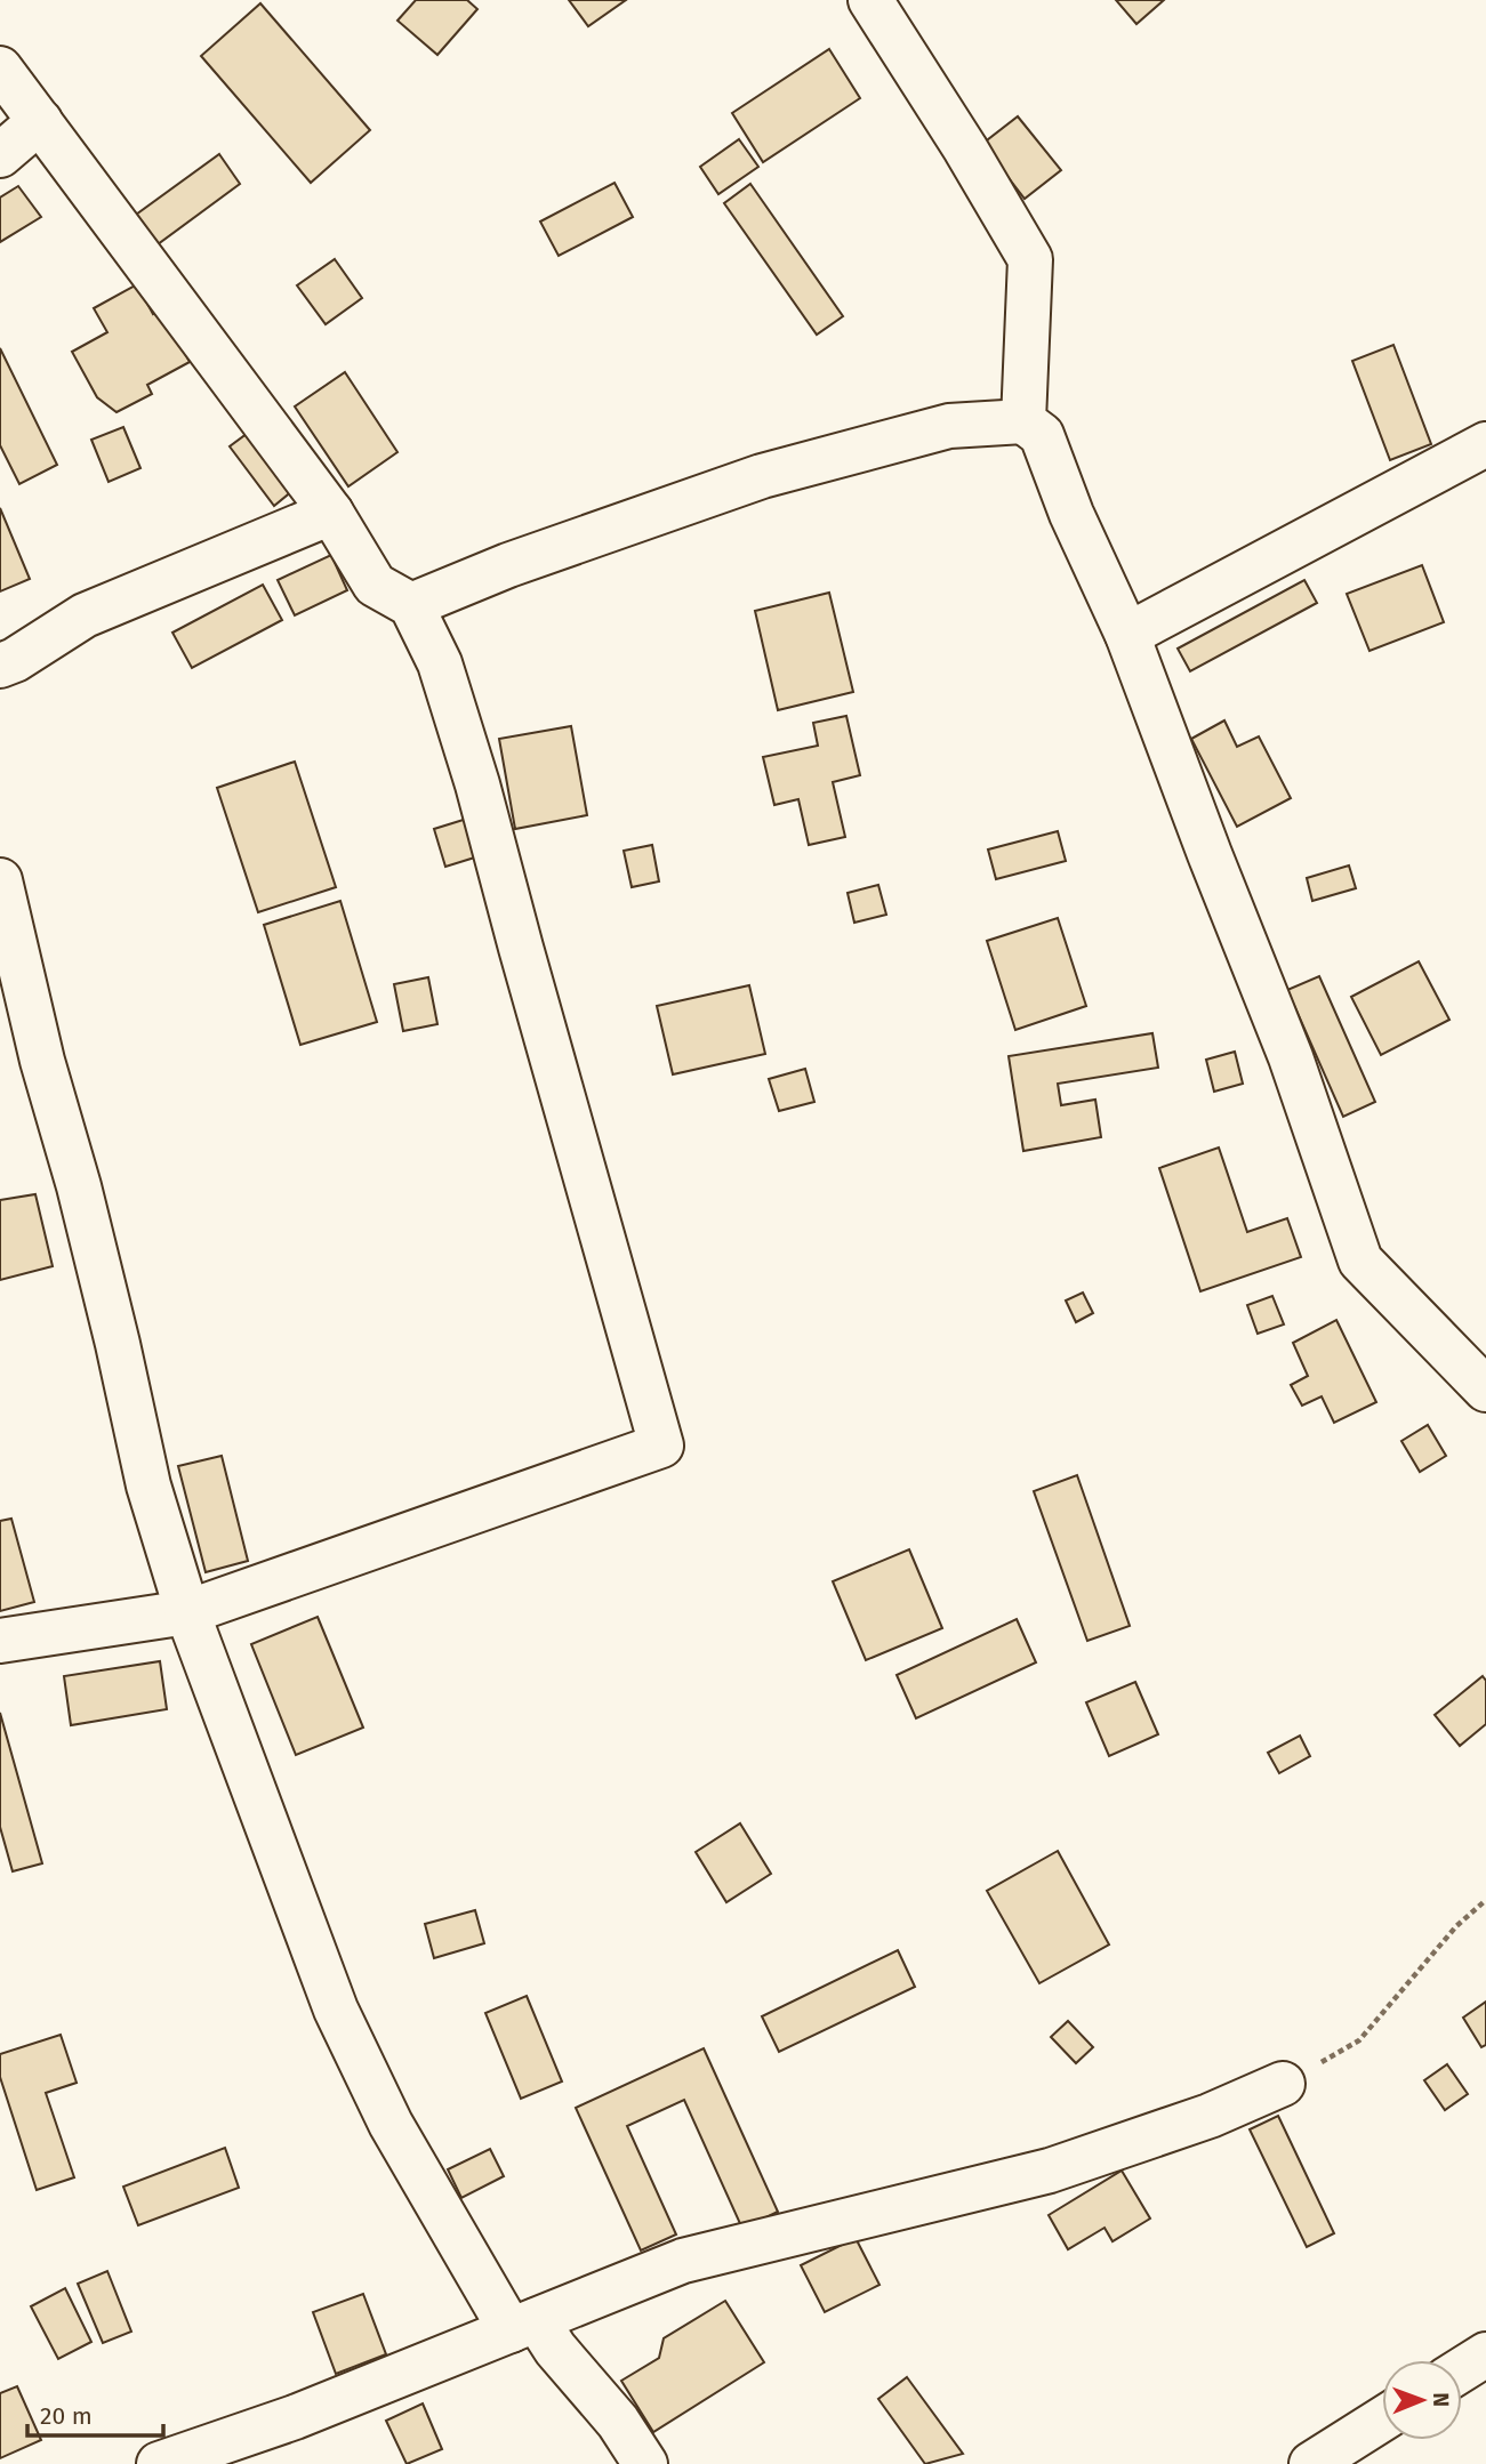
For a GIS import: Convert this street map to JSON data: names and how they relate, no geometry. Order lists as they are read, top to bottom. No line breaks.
{"scale_bar":"20 m","north":"right"}
